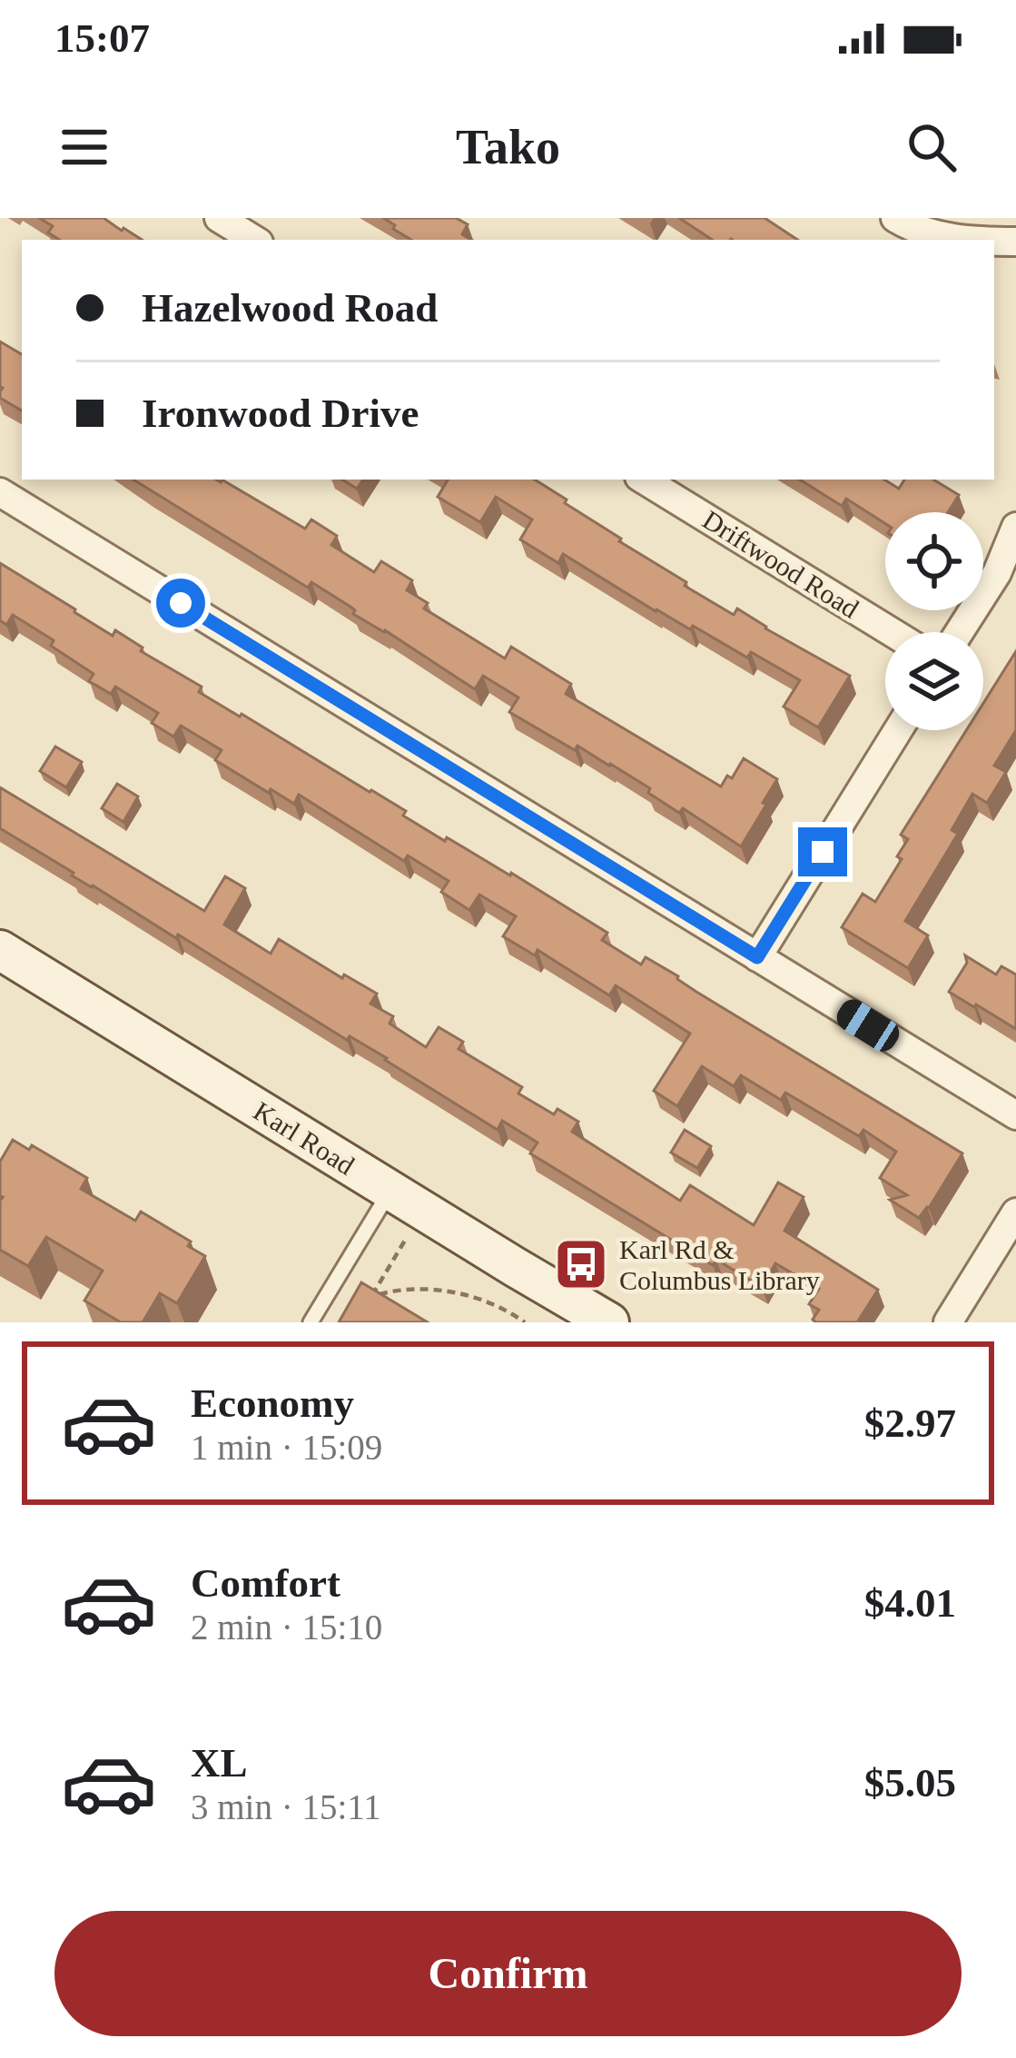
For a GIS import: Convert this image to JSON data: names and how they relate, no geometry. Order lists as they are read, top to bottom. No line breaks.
{"streets":{"main road":["Karl Road"],"street":["Driftwood Road"]},"places":{"bus stop":["Karl Rd & Columbus Library"]},"page":{"status":"15:07","header":"Tako","banner":["Hazelwood Road","Ironwood Drive"],"list":[{"name":"Economy","note":"1 min · 15:09","value":"$2.97"},{"name":"Comfort","note":"2 min · 15:10","value":"$4.01"},{"name":"XL","note":"3 min · 15:11","value":"$5.05"}],"buttons":"Confirm"}}
